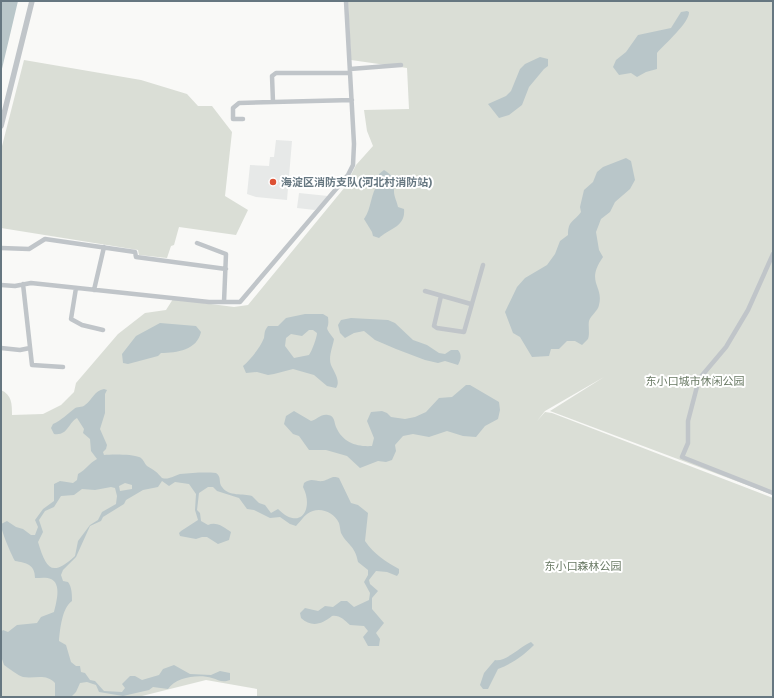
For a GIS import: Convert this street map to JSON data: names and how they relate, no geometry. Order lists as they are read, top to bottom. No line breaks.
{"parks":["东小口城市休闲公园","东小口森林公园"],"places":["海淀区消防支队(河北村消防站)"]}
